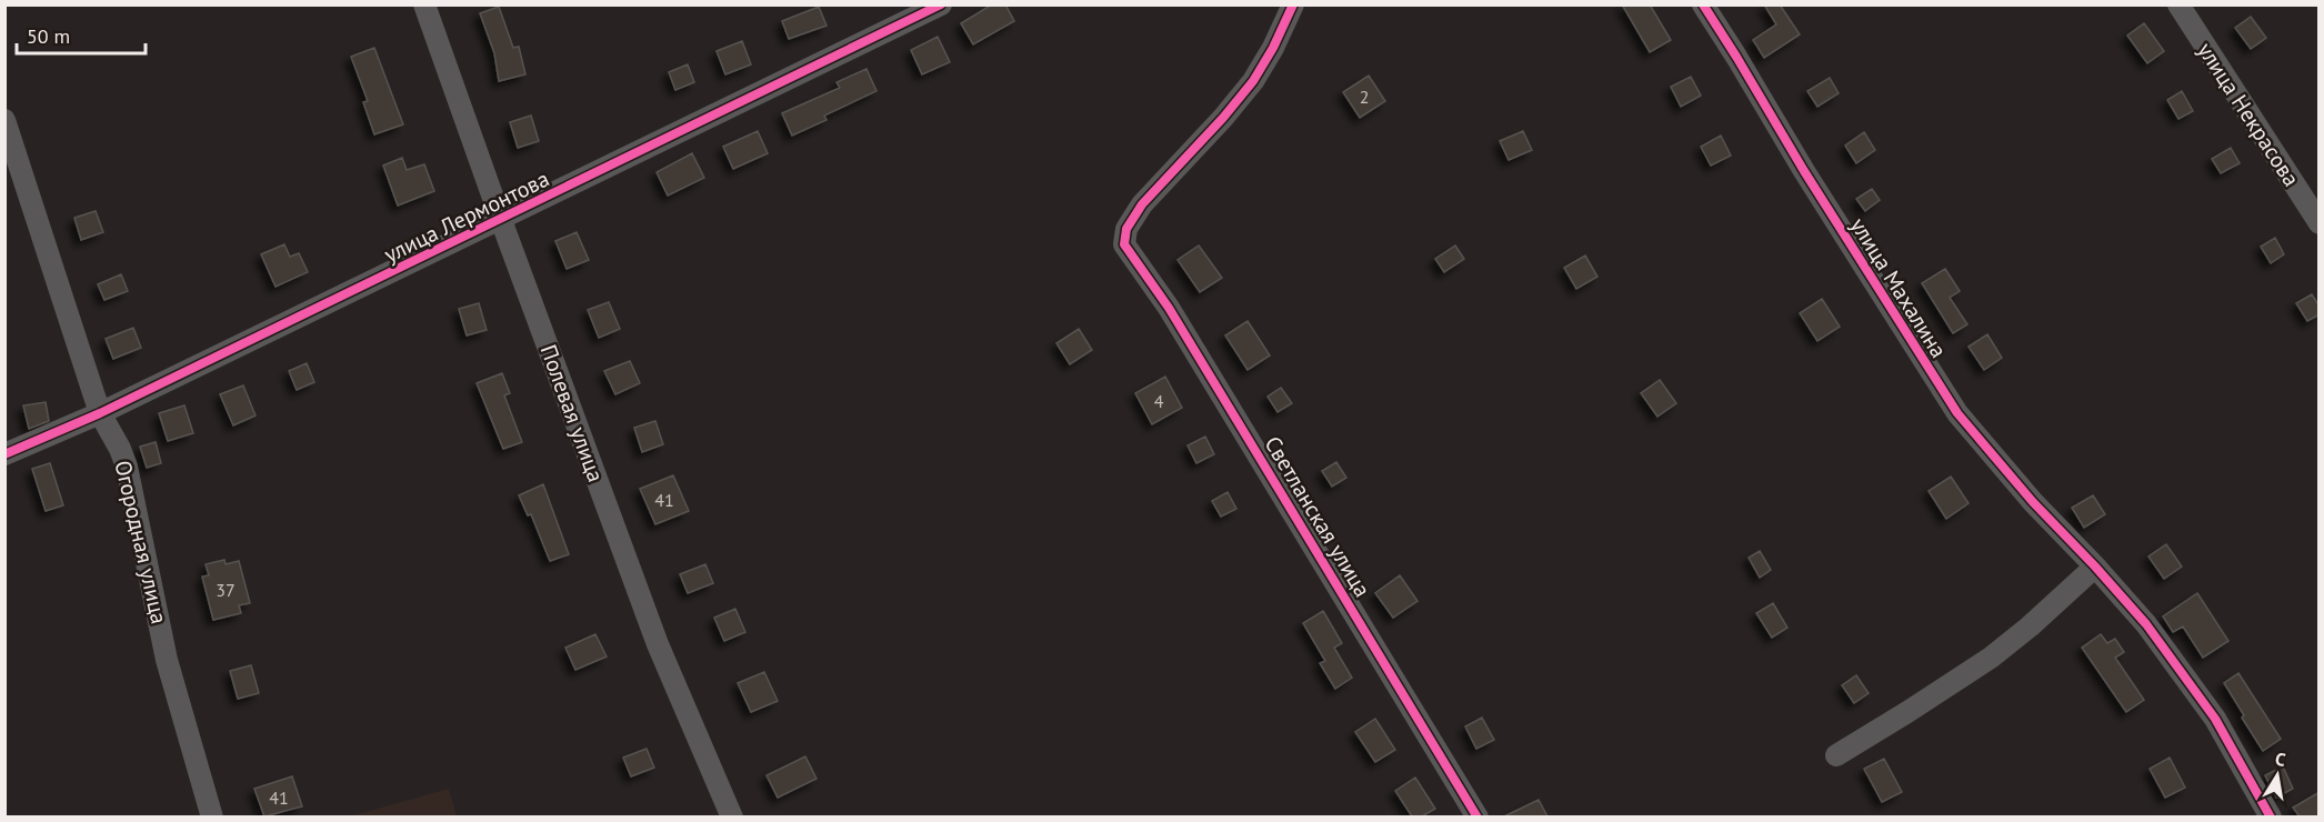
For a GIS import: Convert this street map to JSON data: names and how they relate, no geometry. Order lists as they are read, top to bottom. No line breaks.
{"streets":{"street":["улица Некрасова","улица Лермонтова","улица Махалина","Полевая улица","Светланская улица","Огородная улица"]},"crossings":[["улица Лермонтова","Полевая улица"],["улица Лермонтова","Огородная улица"]],"house_numbers":["2","4","41","37","41"],"scale_bar":"50 m","north":"top"}
